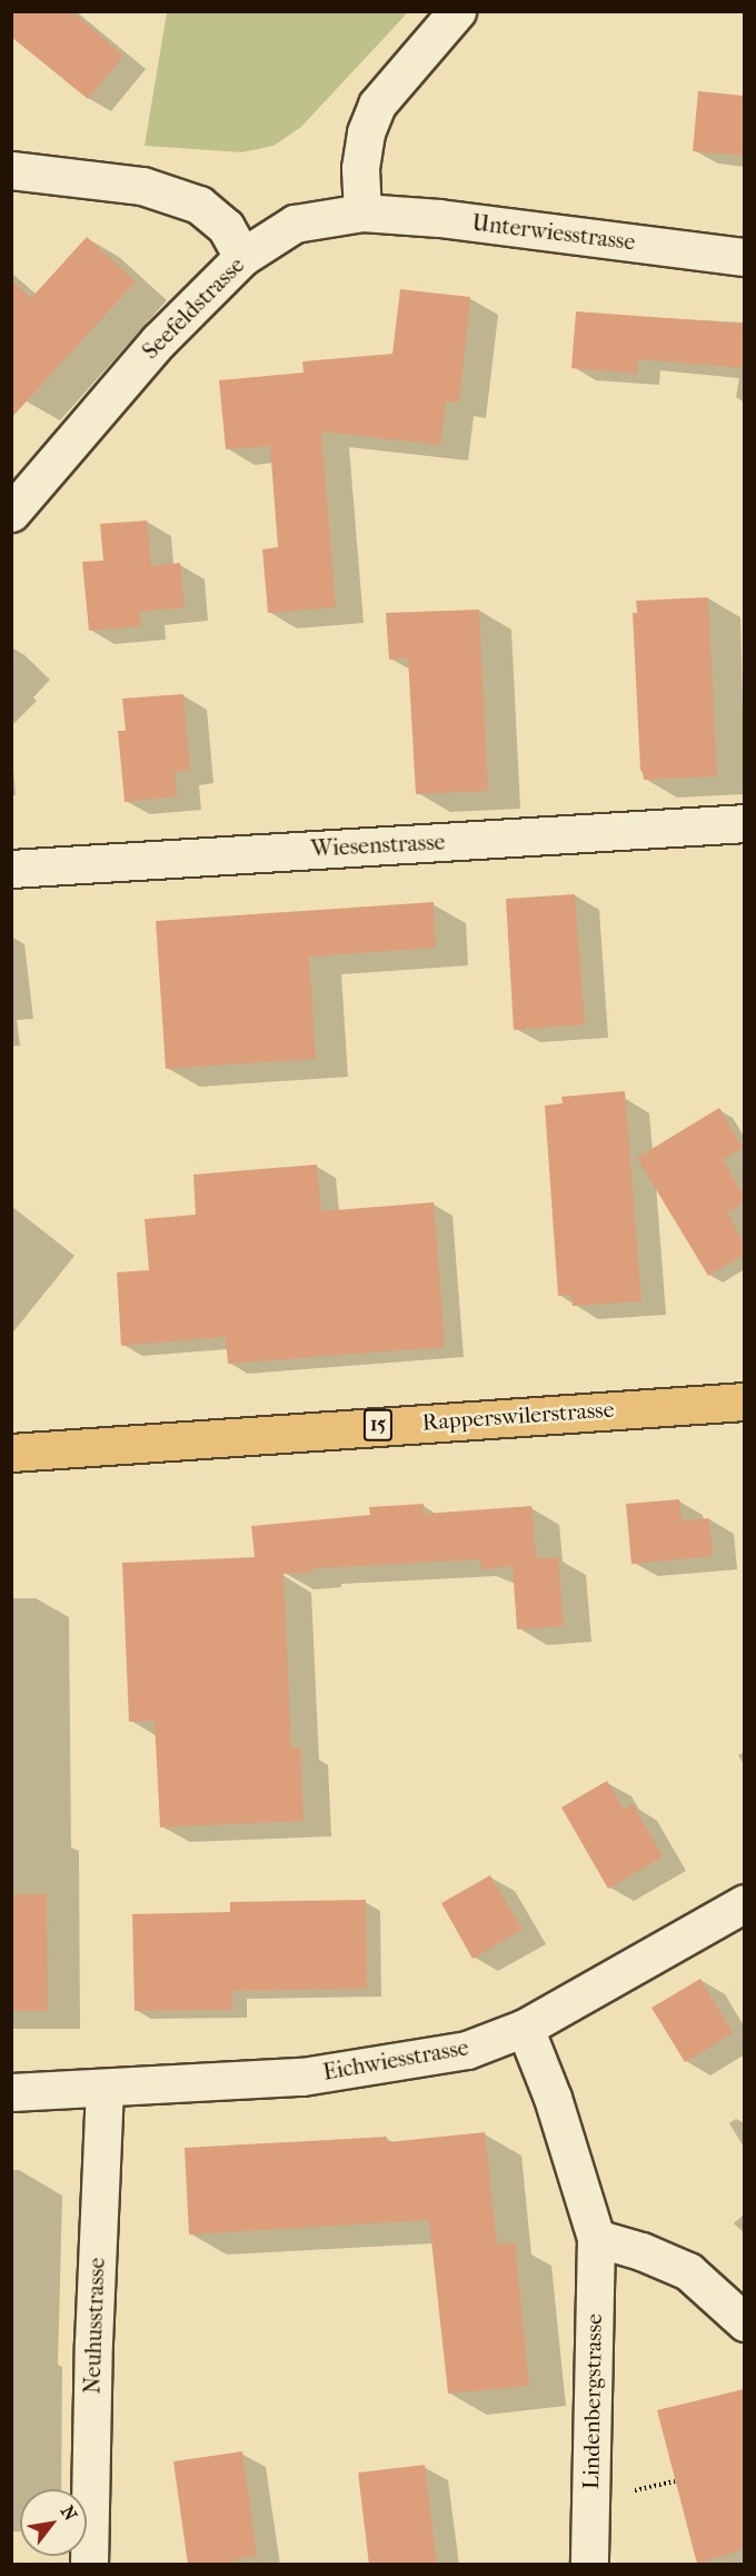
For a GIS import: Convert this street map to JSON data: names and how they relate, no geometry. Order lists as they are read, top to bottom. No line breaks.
{"streets":{"main road":["Rapperswilerstrasse","15"],"street":["Unterwiesstrasse","Seefeldstrasse","Wiesenstrasse","Eichwiesstrasse","Neuhusstrasse","Lindenbergstrasse"]},"crossings":[["Unterwiesstrasse","Seefeldstrasse"],["Eichwiesstrasse","Neuhusstrasse"],["Eichwiesstrasse","Lindenbergstrasse"]],"north":"top right"}
